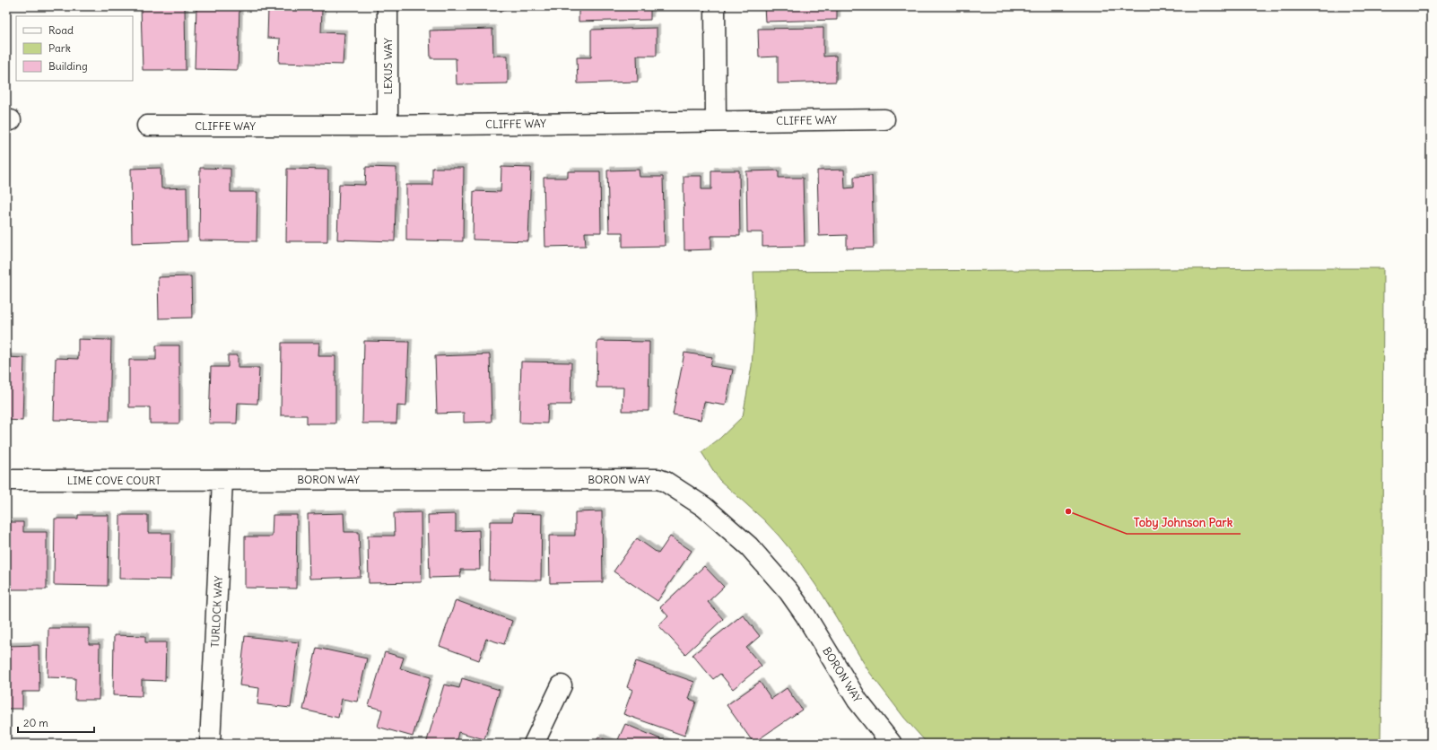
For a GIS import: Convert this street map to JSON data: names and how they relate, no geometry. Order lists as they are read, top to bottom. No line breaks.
{"streets":{"street":["LEXUS WAY","CLIFFE WAY","BORON WAY","LIME COVE COURT","TURLOCK WAY"]},"crossings":[["LEXUS WAY","CLIFFE WAY"],["BORON WAY","LIME COVE COURT"],["BORON WAY","TURLOCK WAY"],["LIME COVE COURT","TURLOCK WAY"]],"places":["Toby Johnson Park"],"legend":["Road","Park","Building"],"scale_bar":"20 m"}
